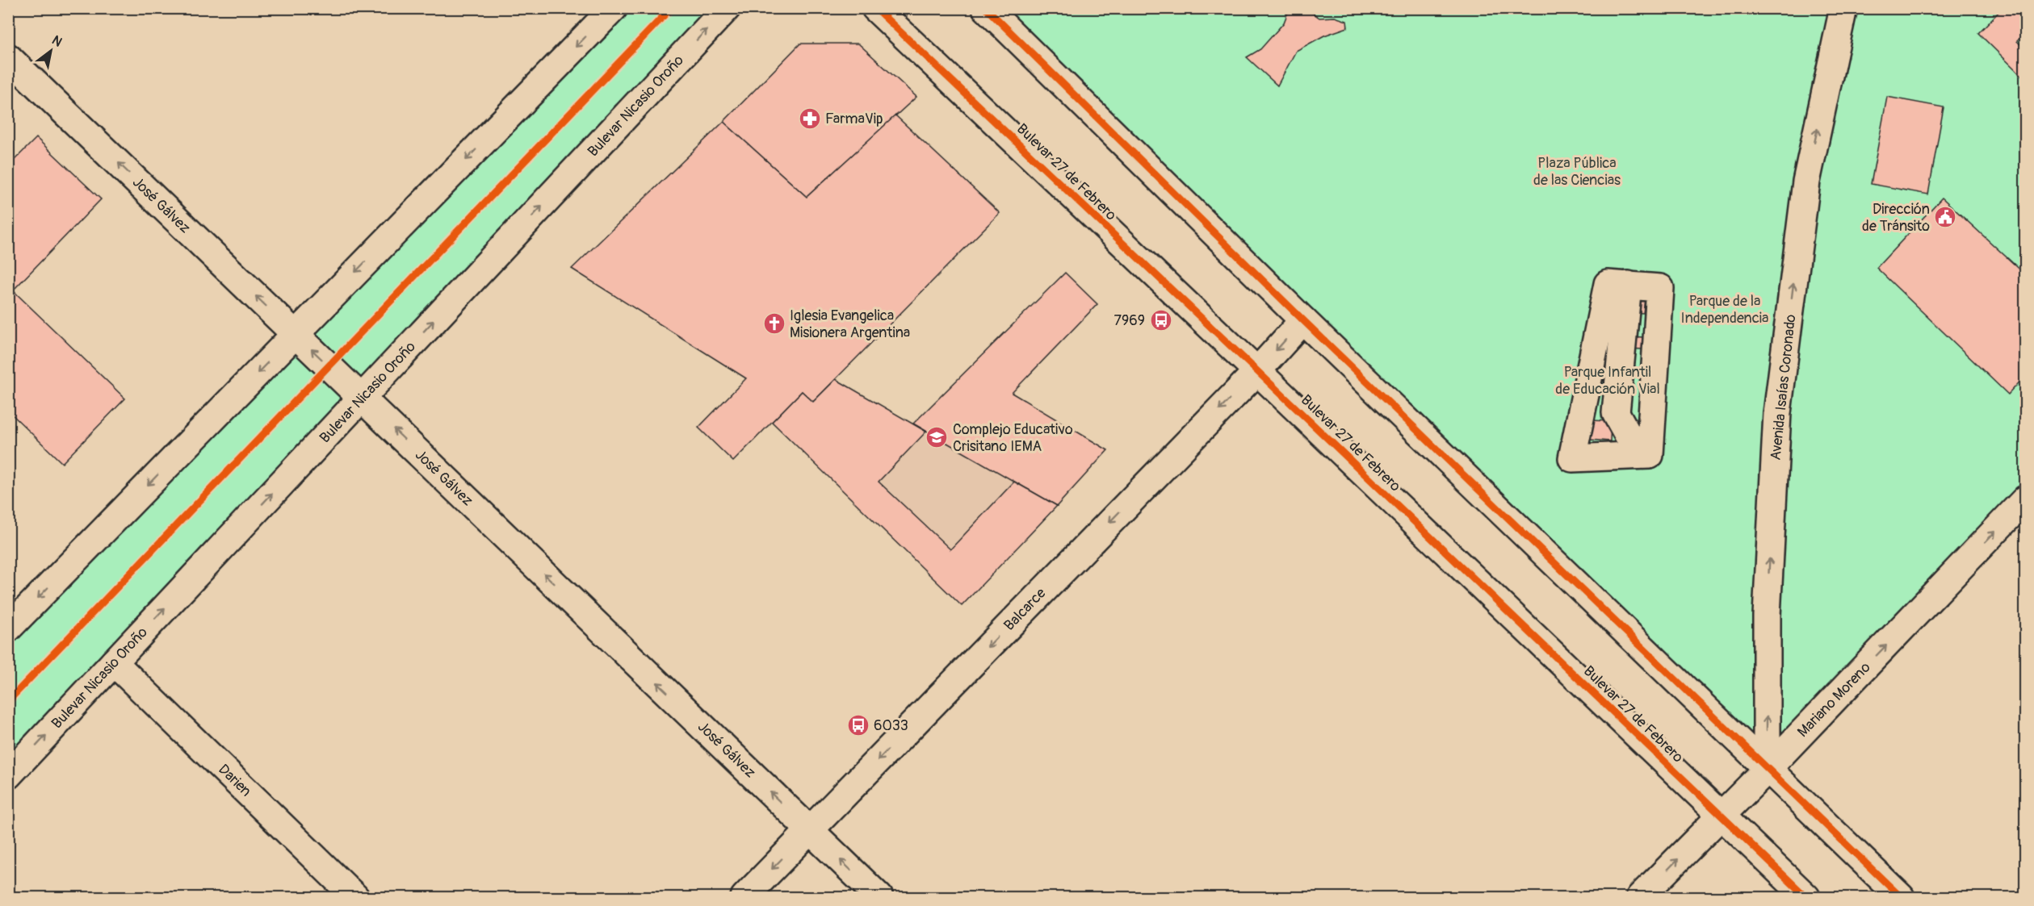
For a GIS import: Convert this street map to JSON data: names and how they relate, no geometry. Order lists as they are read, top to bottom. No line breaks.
{"streets":{"main road":["Bulevar Nicasio Oroño","Bulevar 27 de Febrero","José Gálvez","Avenida Isaías Coronado","Balcarce","Mariano Moreno","Darien"]},"crossings":[["Bulevar Nicasio Oroño","José Gálvez"],["Bulevar Nicasio Oroño","Darien"],["Bulevar 27 de Febrero","Balcarce"],["Bulevar 27 de Febrero","Mariano Moreno"],["José Gálvez","Balcarce"],["Avenida Isaías Coronado","Mariano Moreno"]],"one_way":["José Gálvez","Balcarce","Mariano Moreno"],"parks":["Plaza Pública de las Ciencias","Parque de la Independencia","Parque Infantil de Educación Vial"],"places":{"pharmacy":["FarmaVip"],"public building":["Dirección de Tránsito"],"bus stop":["7969","6033"],"church":["Iglesia Evangelica Misionera Argentina"],"school or university":["Complejo Educativo Crisitano IEMA"]},"north":"top right"}
